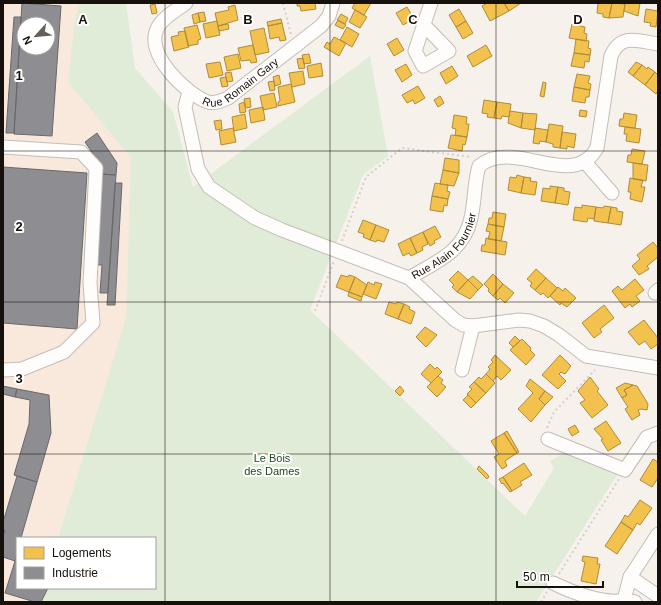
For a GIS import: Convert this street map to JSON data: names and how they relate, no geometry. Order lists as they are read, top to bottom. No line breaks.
{"streets":{"street":["Rue Romain Gary","Rue Alain Fournier"]},"crossings":[["Rue Romain Gary","Rue Alain Fournier"]],"parks":["Le Bois des Dames"],"legend":["Logements","Industrie"],"scale_bar":"50 m","north":"bottom left","grid":{"columns":["A","B","C","D"],"rows":["1","2","3"]}}
